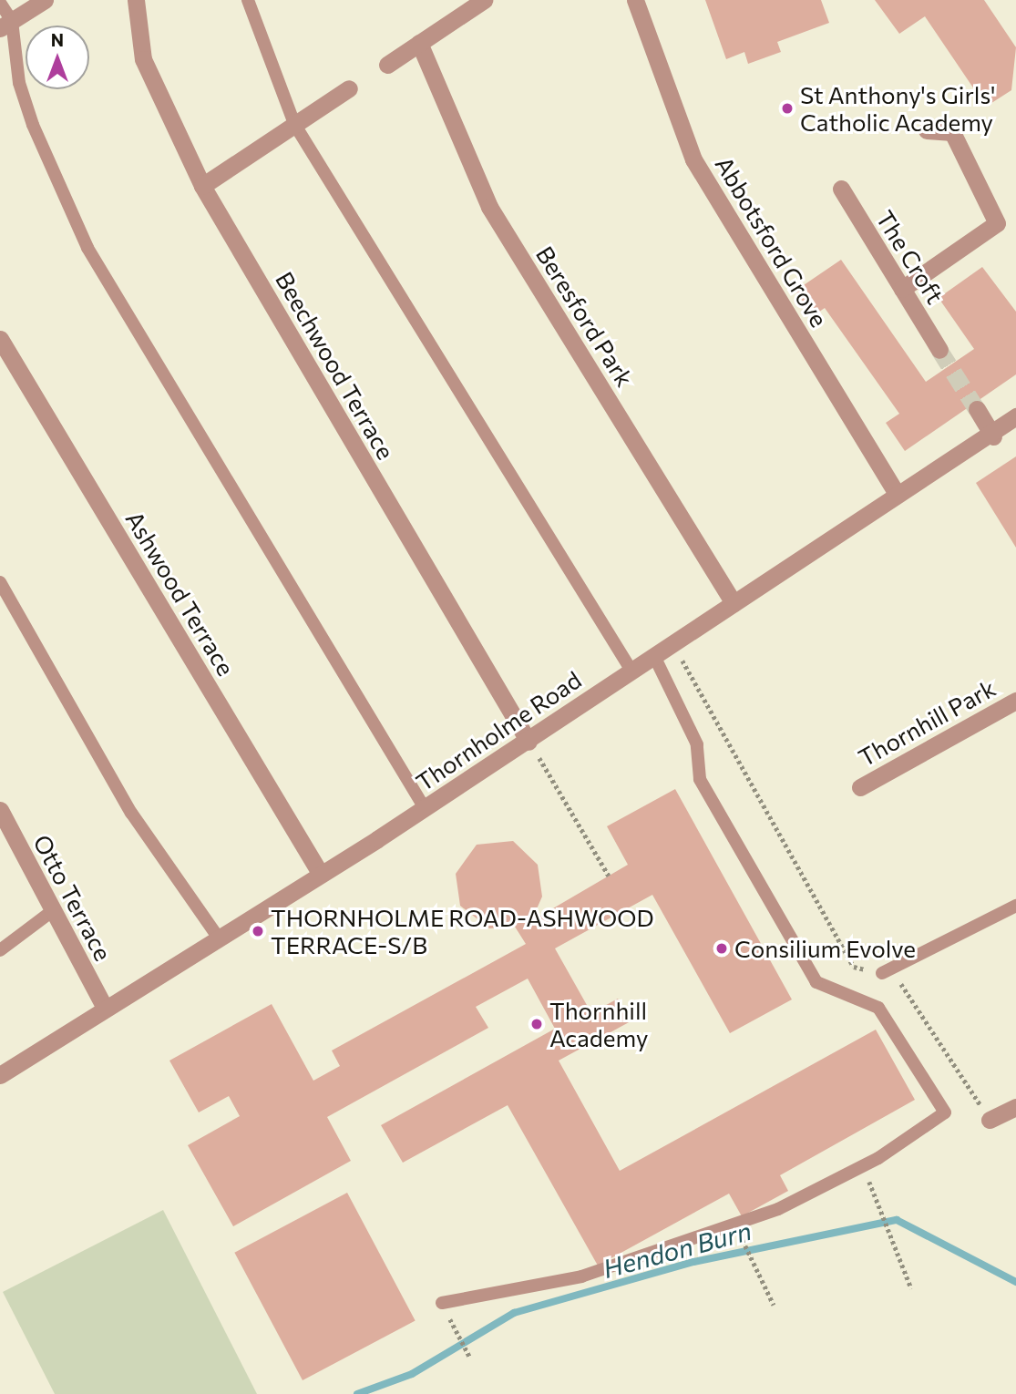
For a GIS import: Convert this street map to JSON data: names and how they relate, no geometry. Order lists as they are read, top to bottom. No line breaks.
{"streets":{"street":["Abbotsford Grove","The Croft","Beresford Park","Beechwood Terrace","Ashwood Terrace","Thornhill Park","Thornholme Road","Otto Terrace"]},"crossings":[["Abbotsford Grove","Thornholme Road"],["Beresford Park","Thornholme Road"],["Beechwood Terrace","Thornholme Road"],["Ashwood Terrace","Thornholme Road"],["Thornholme Road","Otto Terrace"]],"water":["Hendon Burn"],"places":["St Anthony's Girls' Catholic Academy","THORNHOLME ROAD-ASHWOOD TERRACE-S/B","Consilium Evolve","Thornhill Academy"],"north":"top"}
